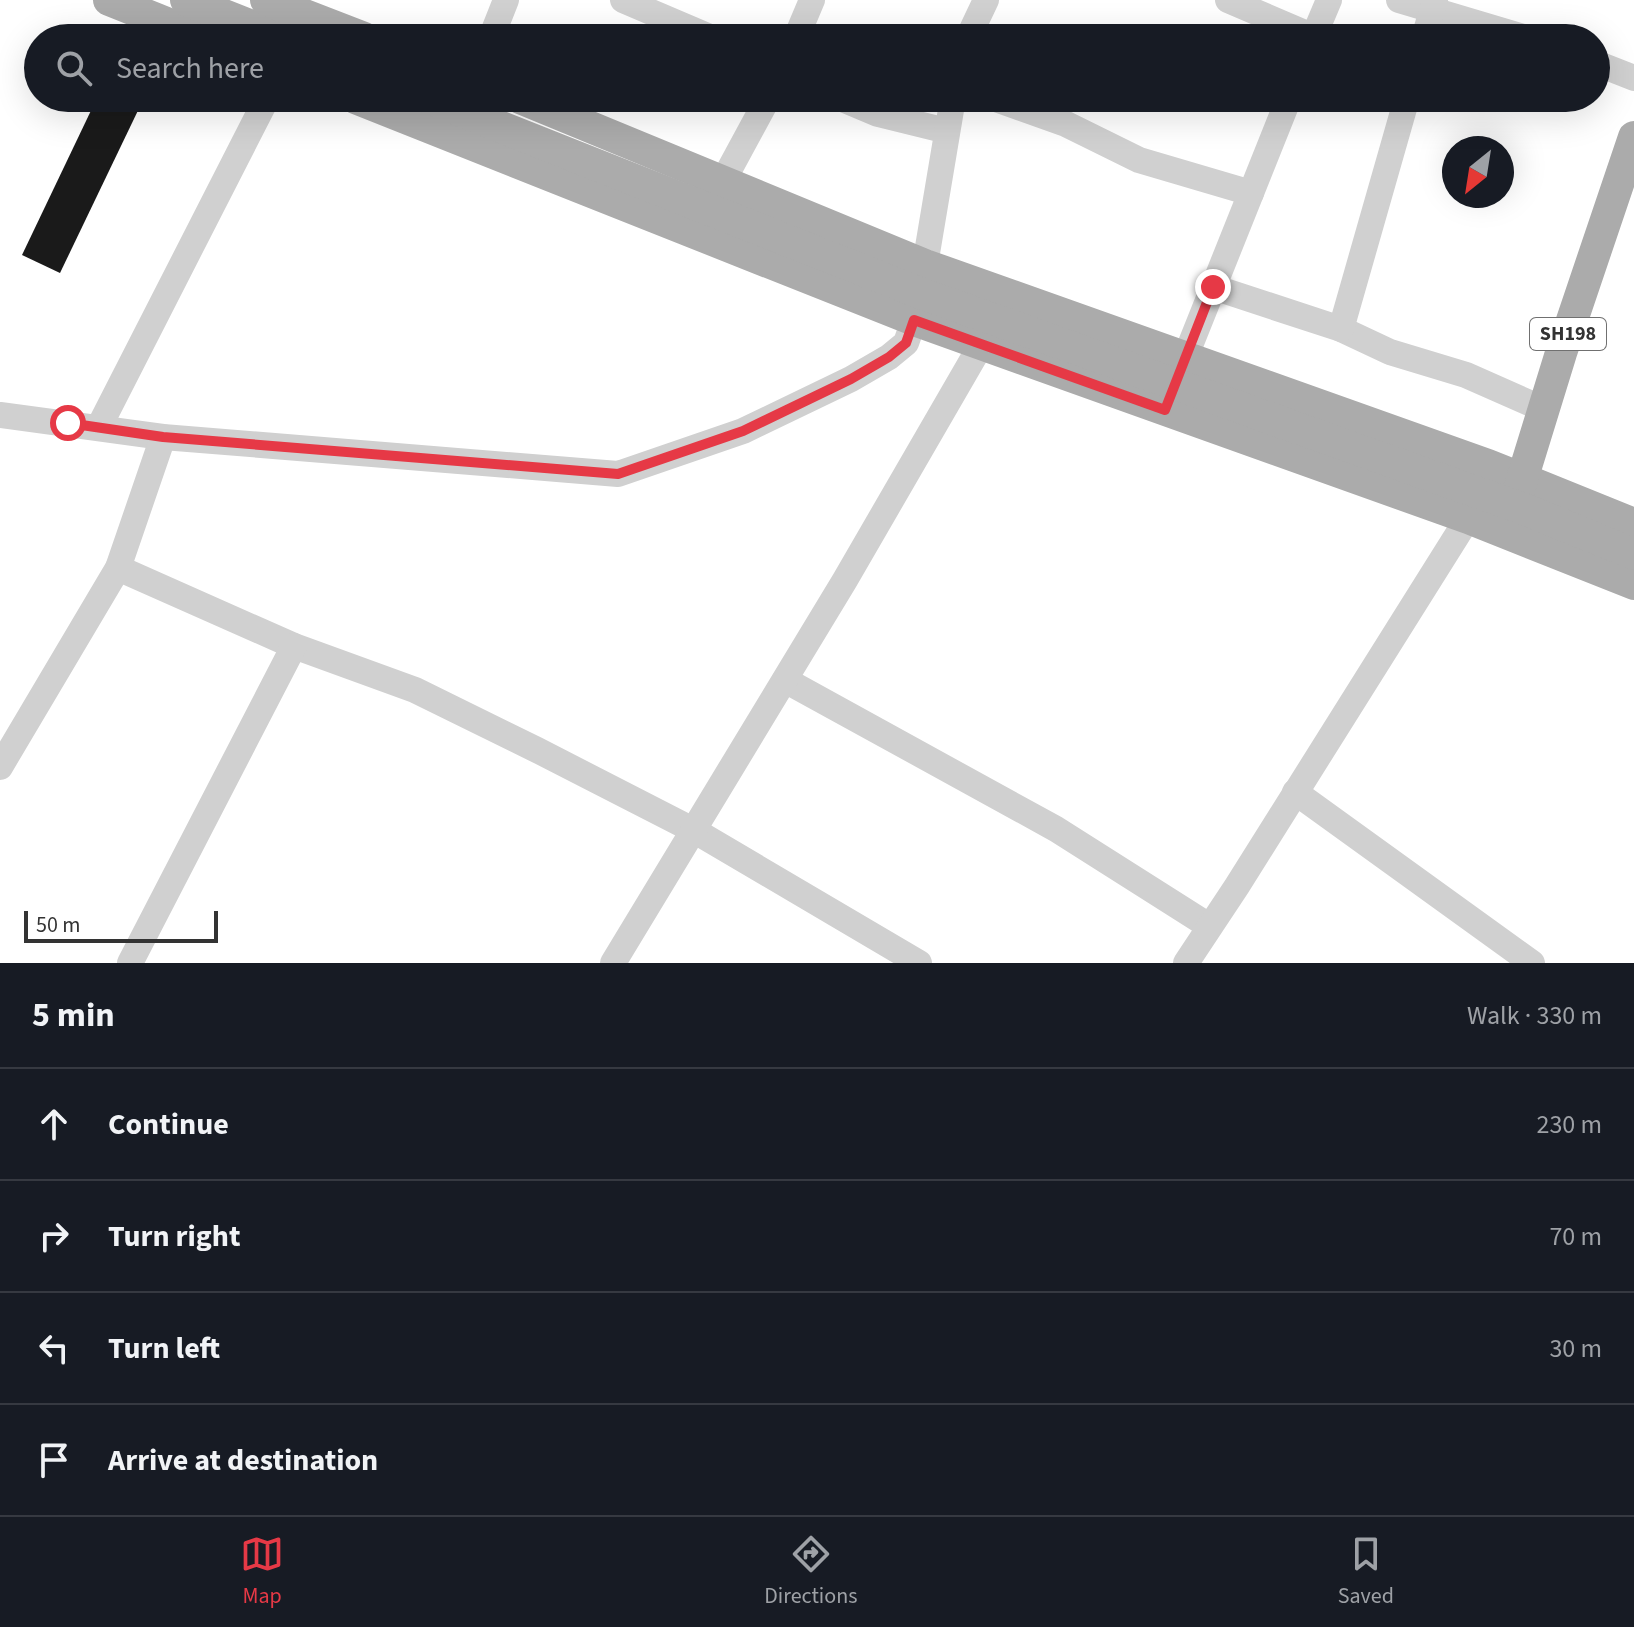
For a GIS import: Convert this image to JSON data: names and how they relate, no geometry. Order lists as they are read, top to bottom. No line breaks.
{"streets":{"main road":["SH198"]},"scale_bar":"50 m","north":"bottom left","page":{"search":"Search here","scale":"50 m","heading":["5 min","Walk · 330 m"],"list":[["Continue","230 m"],["Turn right","70 m"],["Turn left","30 m"],"Arrive at destination"],"nav":["Map","Directions","Saved"]}}
